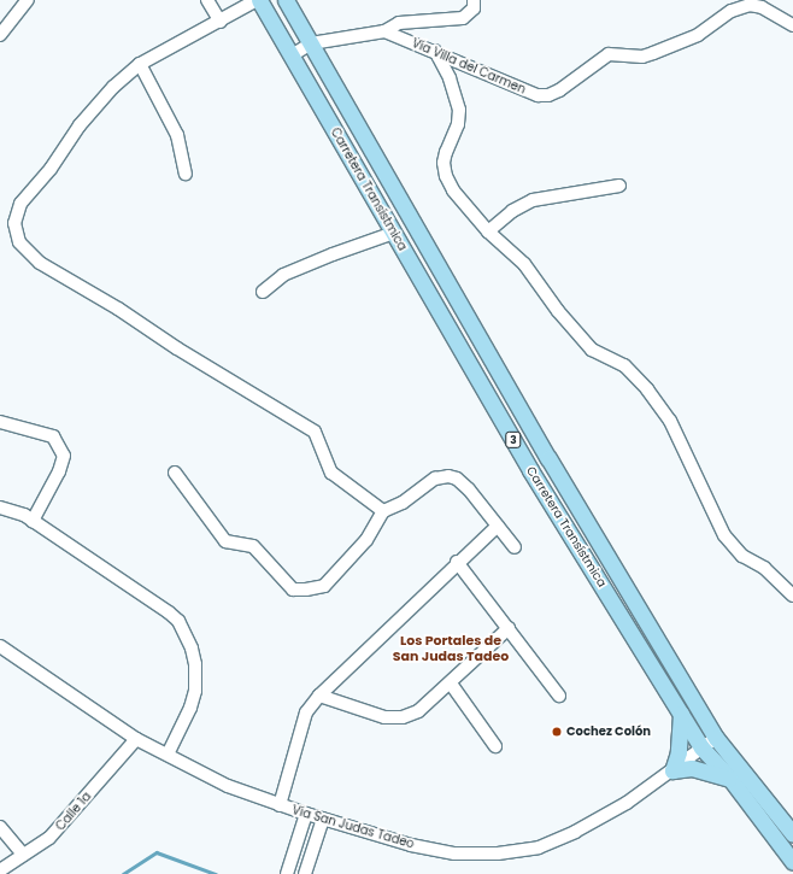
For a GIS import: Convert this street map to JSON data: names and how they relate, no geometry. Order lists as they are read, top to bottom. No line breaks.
{"streets":{"main road":["Carretera Transístmica","3"],"street":["Vía Villa del Carmen","Calle 1a","Vía San Judas Tadeo"]},"crossings":[["Carretera Transístmica","Vía San Judas Tadeo"],["Calle 1a","Vía San Judas Tadeo"]],"districts":["Los Portales de San Judas Tadeo"],"places":["Cochez Colón"]}
